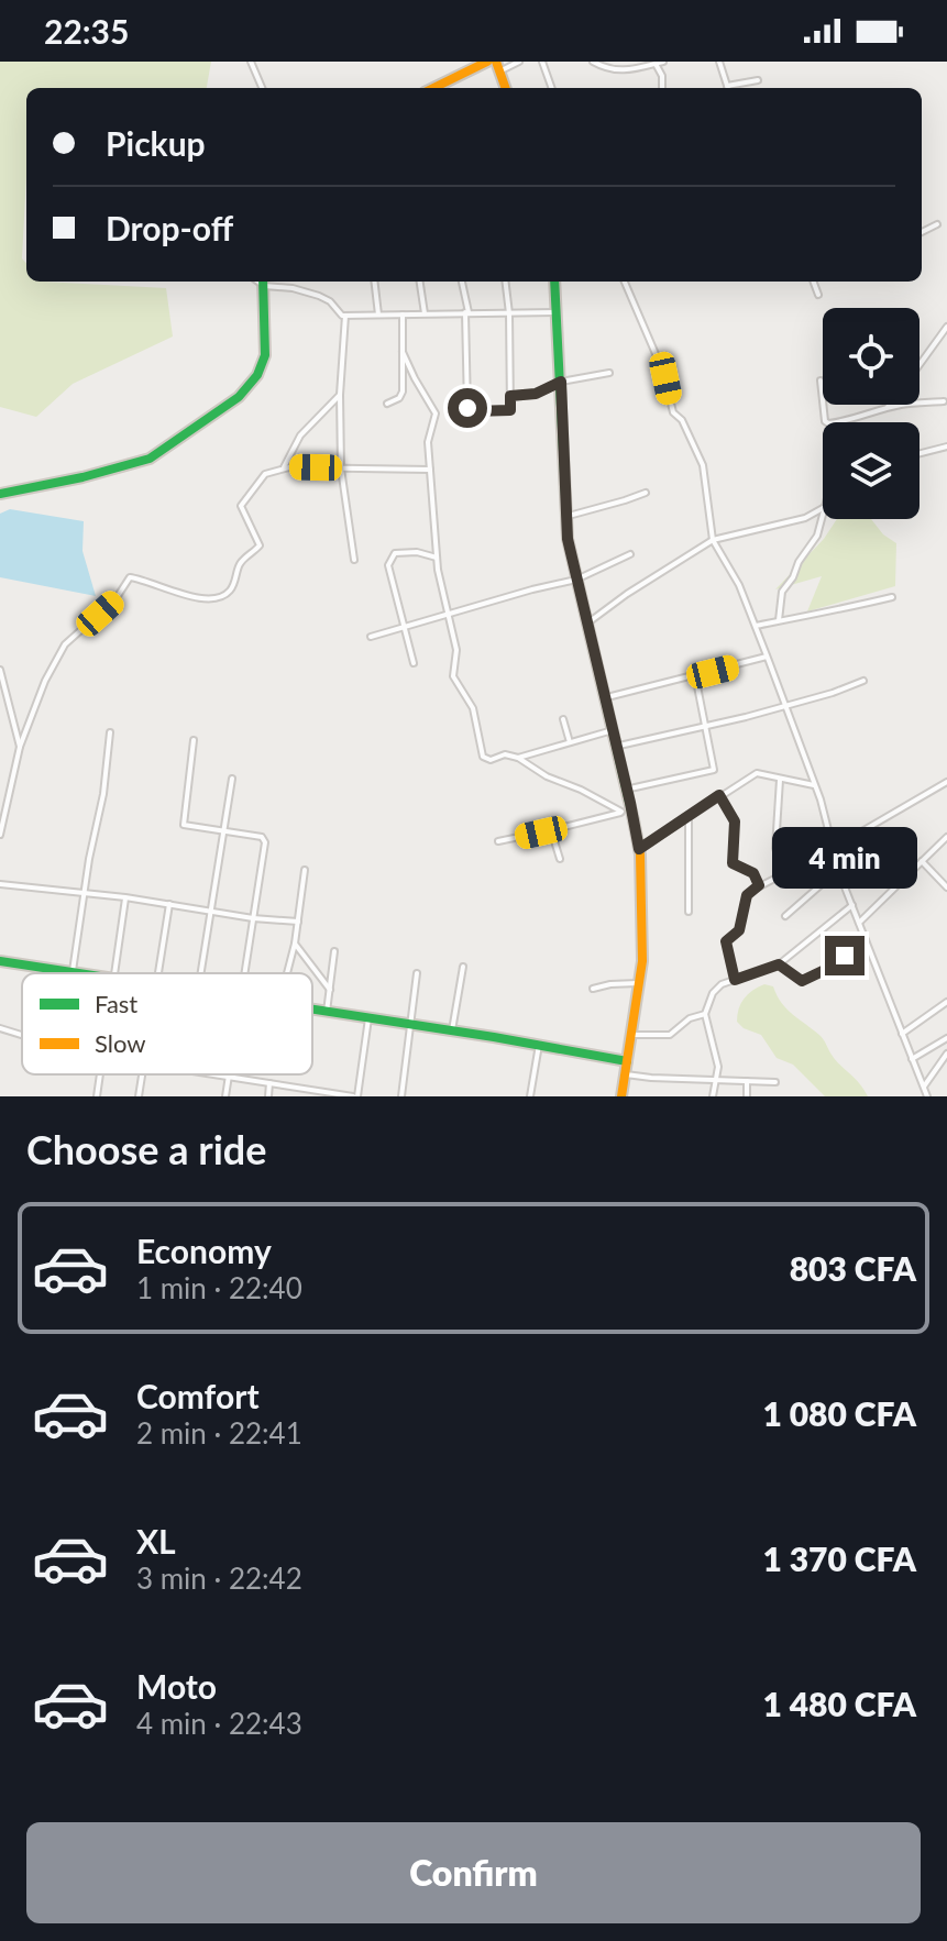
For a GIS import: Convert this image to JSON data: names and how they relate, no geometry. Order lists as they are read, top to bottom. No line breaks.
{"legend":["Fast","Slow"],"page":{"status":"22:35","banner":["Pickup","Drop-off"],"bubble":"4 min","heading":"Choose a ride","list":[{"name":"Economy","note":"1 min · 22:40","value":"803 CFA"},{"name":"Comfort","note":"2 min · 22:41","value":"1 080 CFA"},{"name":"XL","note":"3 min · 22:42","value":"1 370 CFA"},{"name":"Moto","note":"4 min · 22:43","value":"1 480 CFA"}],"buttons":"Confirm"}}
